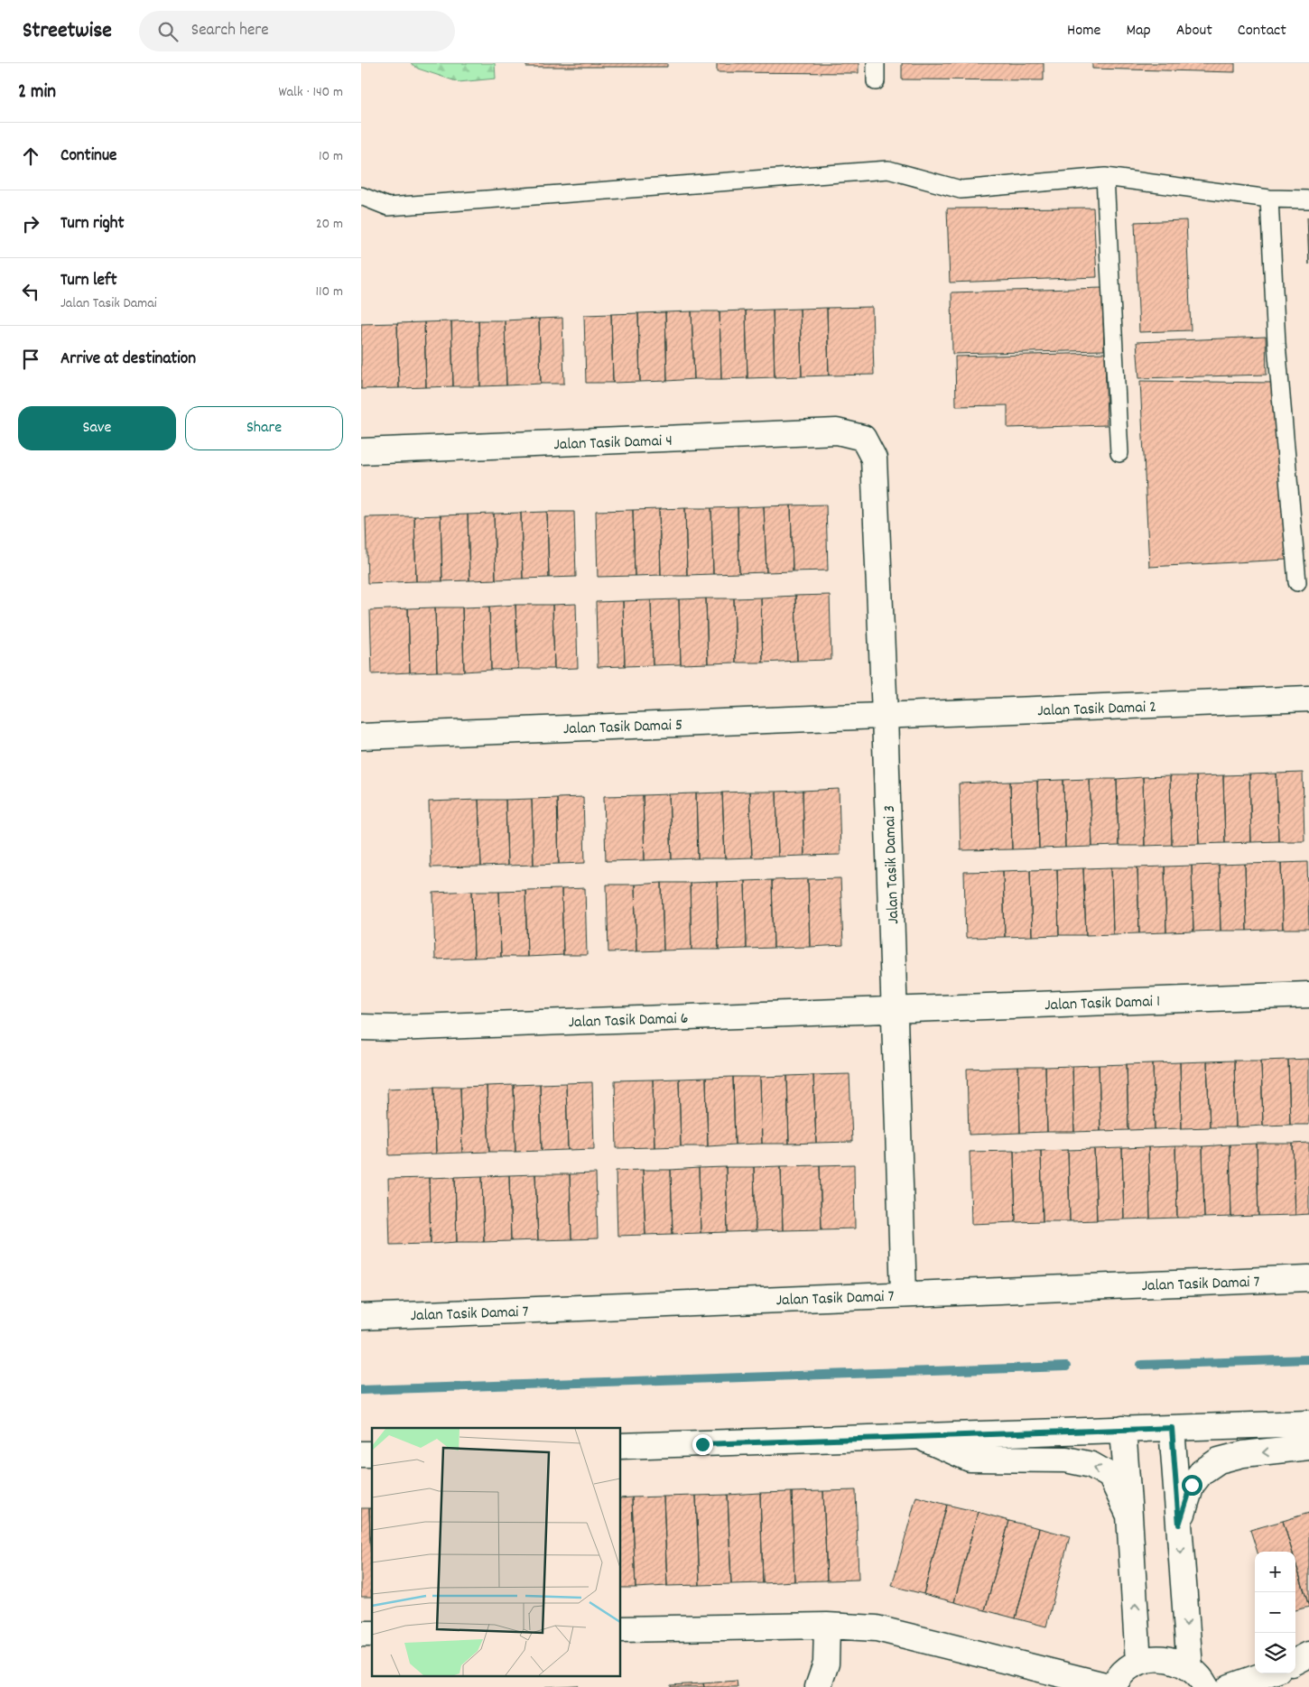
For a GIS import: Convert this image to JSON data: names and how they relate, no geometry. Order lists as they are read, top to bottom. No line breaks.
{"streets":{"street":["Jalan Tasik Damai 4","Jalan Tasik Damai 2","Jalan Tasik Damai 5","Jalan Tasik Damai 3","Jalan Tasik Damai 1","Jalan Tasik Damai 6","Jalan Tasik Damai 7"]},"crossings":[["Jalan Tasik Damai 4","Jalan Tasik Damai 3"],["Jalan Tasik Damai 2","Jalan Tasik Damai 5"],["Jalan Tasik Damai 2","Jalan Tasik Damai 3"],["Jalan Tasik Damai 5","Jalan Tasik Damai 3"],["Jalan Tasik Damai 3","Jalan Tasik Damai 1"],["Jalan Tasik Damai 3","Jalan Tasik Damai 6"],["Jalan Tasik Damai 3","Jalan Tasik Damai 7"],["Jalan Tasik Damai 1","Jalan Tasik Damai 6"]],"page":{"header":"Streetwise","search":"Search here","nav":["Home","Map","About","Contact"],"heading":["2 min","Walk · 140 m"],"list":[["Continue","10 m"],["Turn right","20 m"],["Turn left","Jalan Tasik Damai","110 m"],"Arrive at destination"],"buttons":["Save","Share"],"map_buttons":["+","−"]}}
